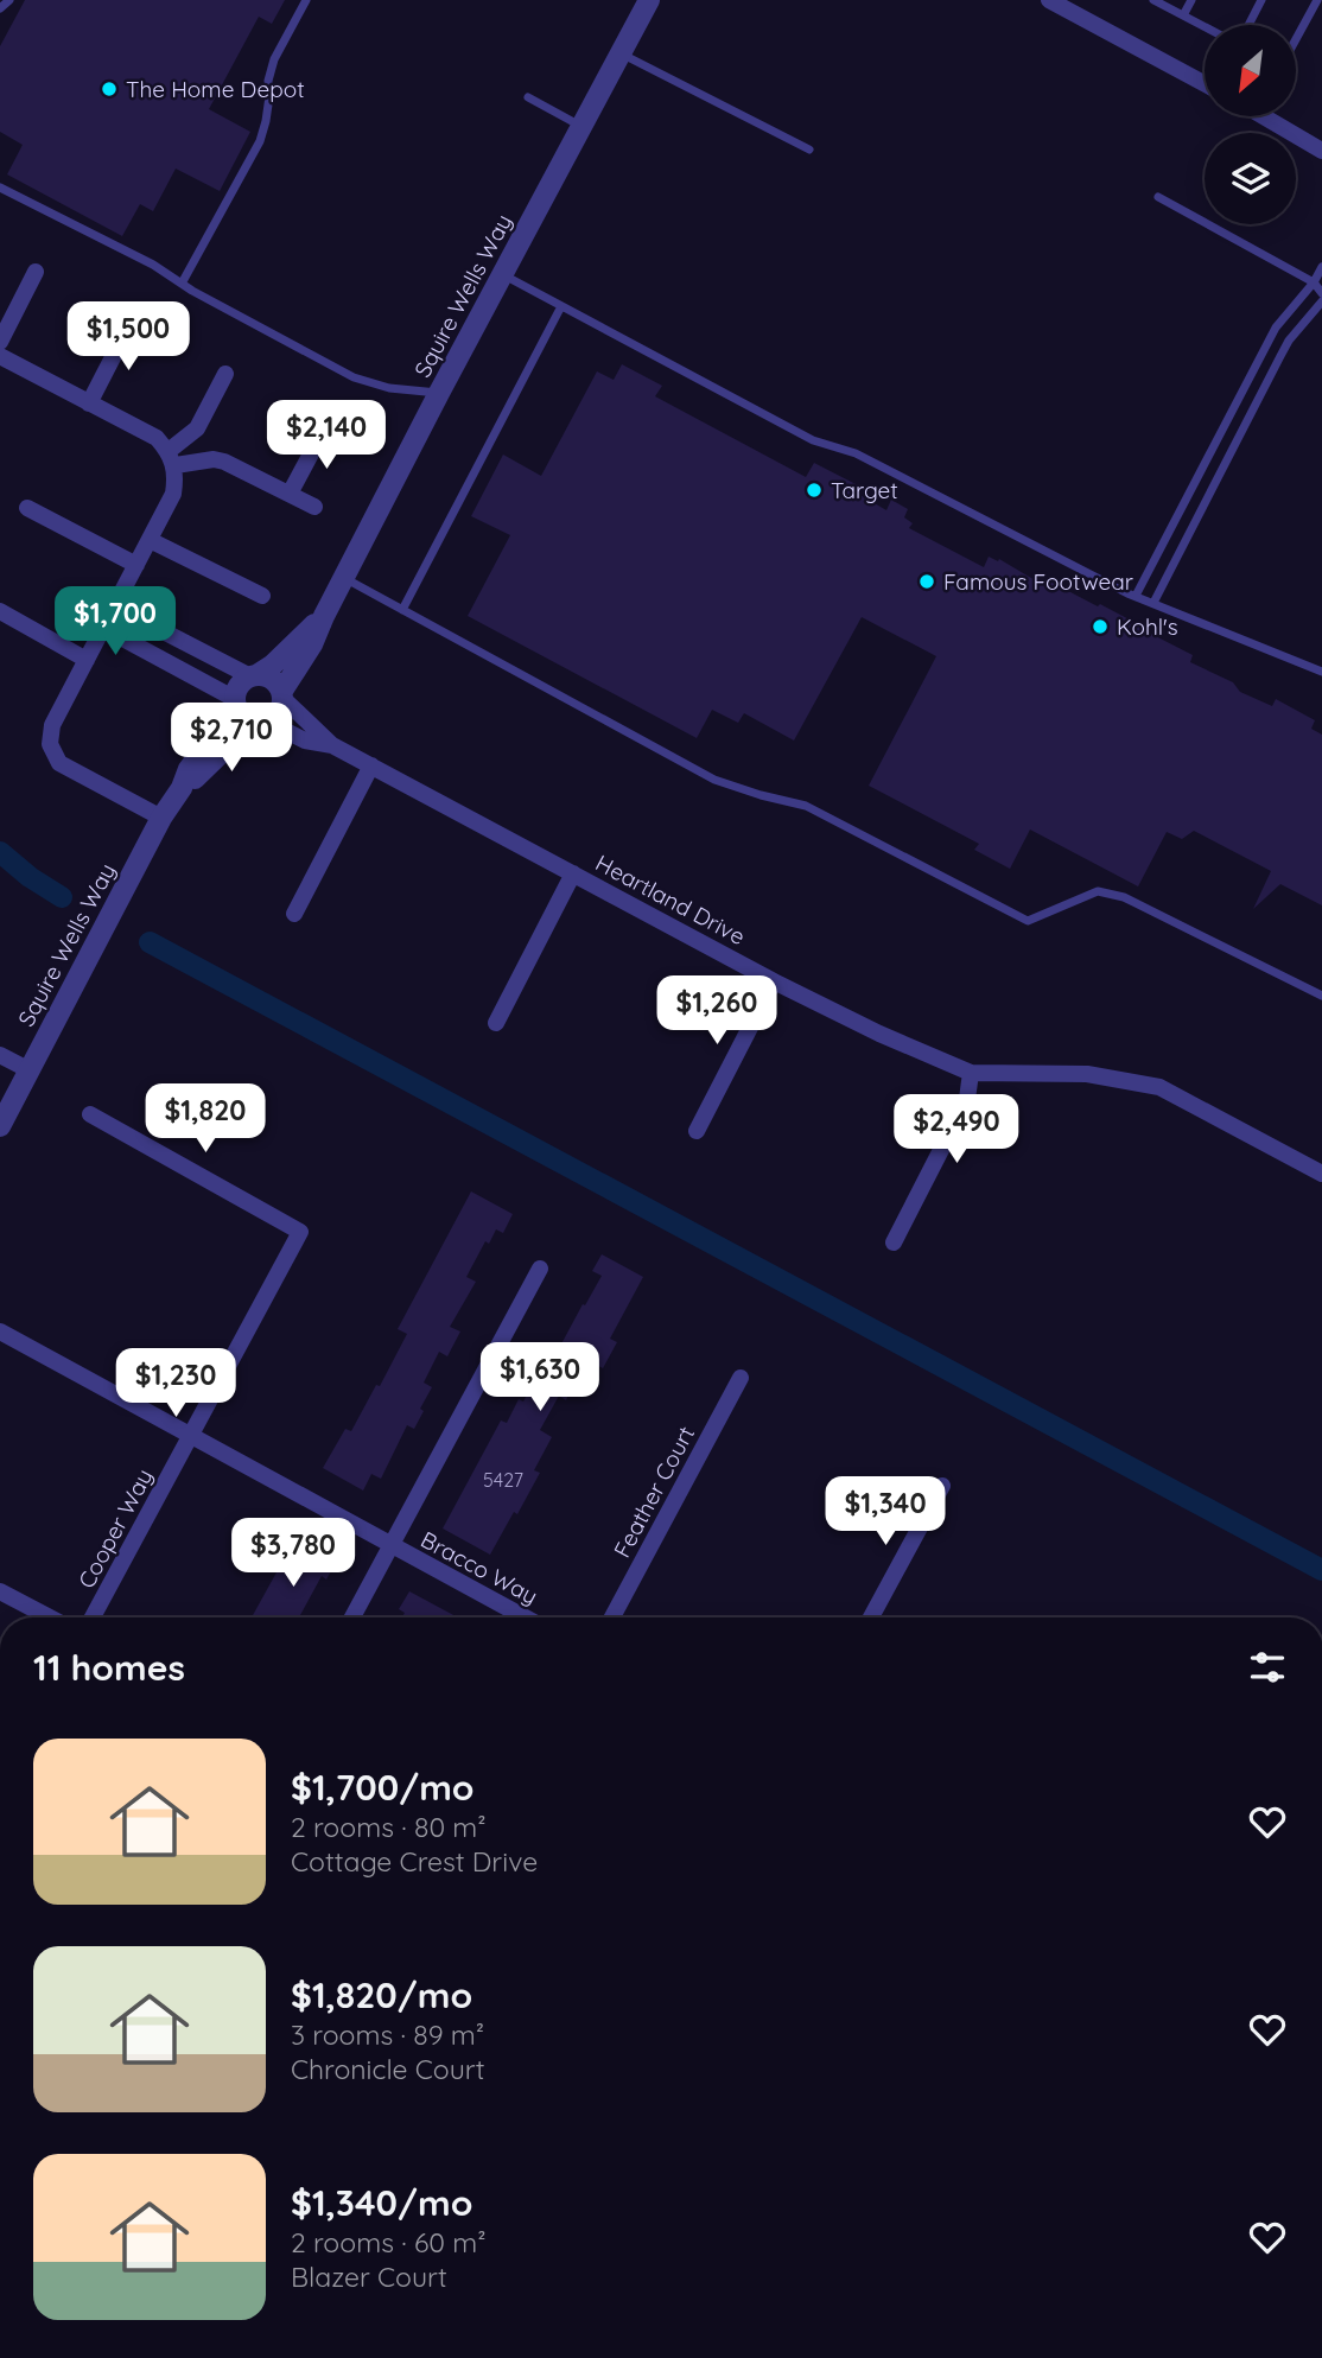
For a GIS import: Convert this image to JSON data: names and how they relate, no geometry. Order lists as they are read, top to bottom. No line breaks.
{"streets":{"street":["Squire Wells Way","Heartland Drive","Feather Court","Cooper Way","Bracco Way"]},"crossings":[["Squire Wells Way","Heartland Drive"],["Cooper Way","Bracco Way"]],"places":["The Home Depot","Target","Famous Footwear","Kohl's"],"house_numbers":["5427"],"north":"bottom left","page":{"price":["$1,500","$2,140","$1,700","$2,710","$1,260","$1,820","$2,490","$1,630","$1,230","$1,340","$3,780"],"heading":"11 homes","list":[{"name":"$1,700/mo","note":"2 rooms · 80 m² · Cottage Crest Drive"},{"name":"$1,820/mo","note":"3 rooms · 89 m² · Chronicle Court"},{"name":"$1,340/mo","note":"2 rooms · 60 m² · Blazer Court"}]}}
